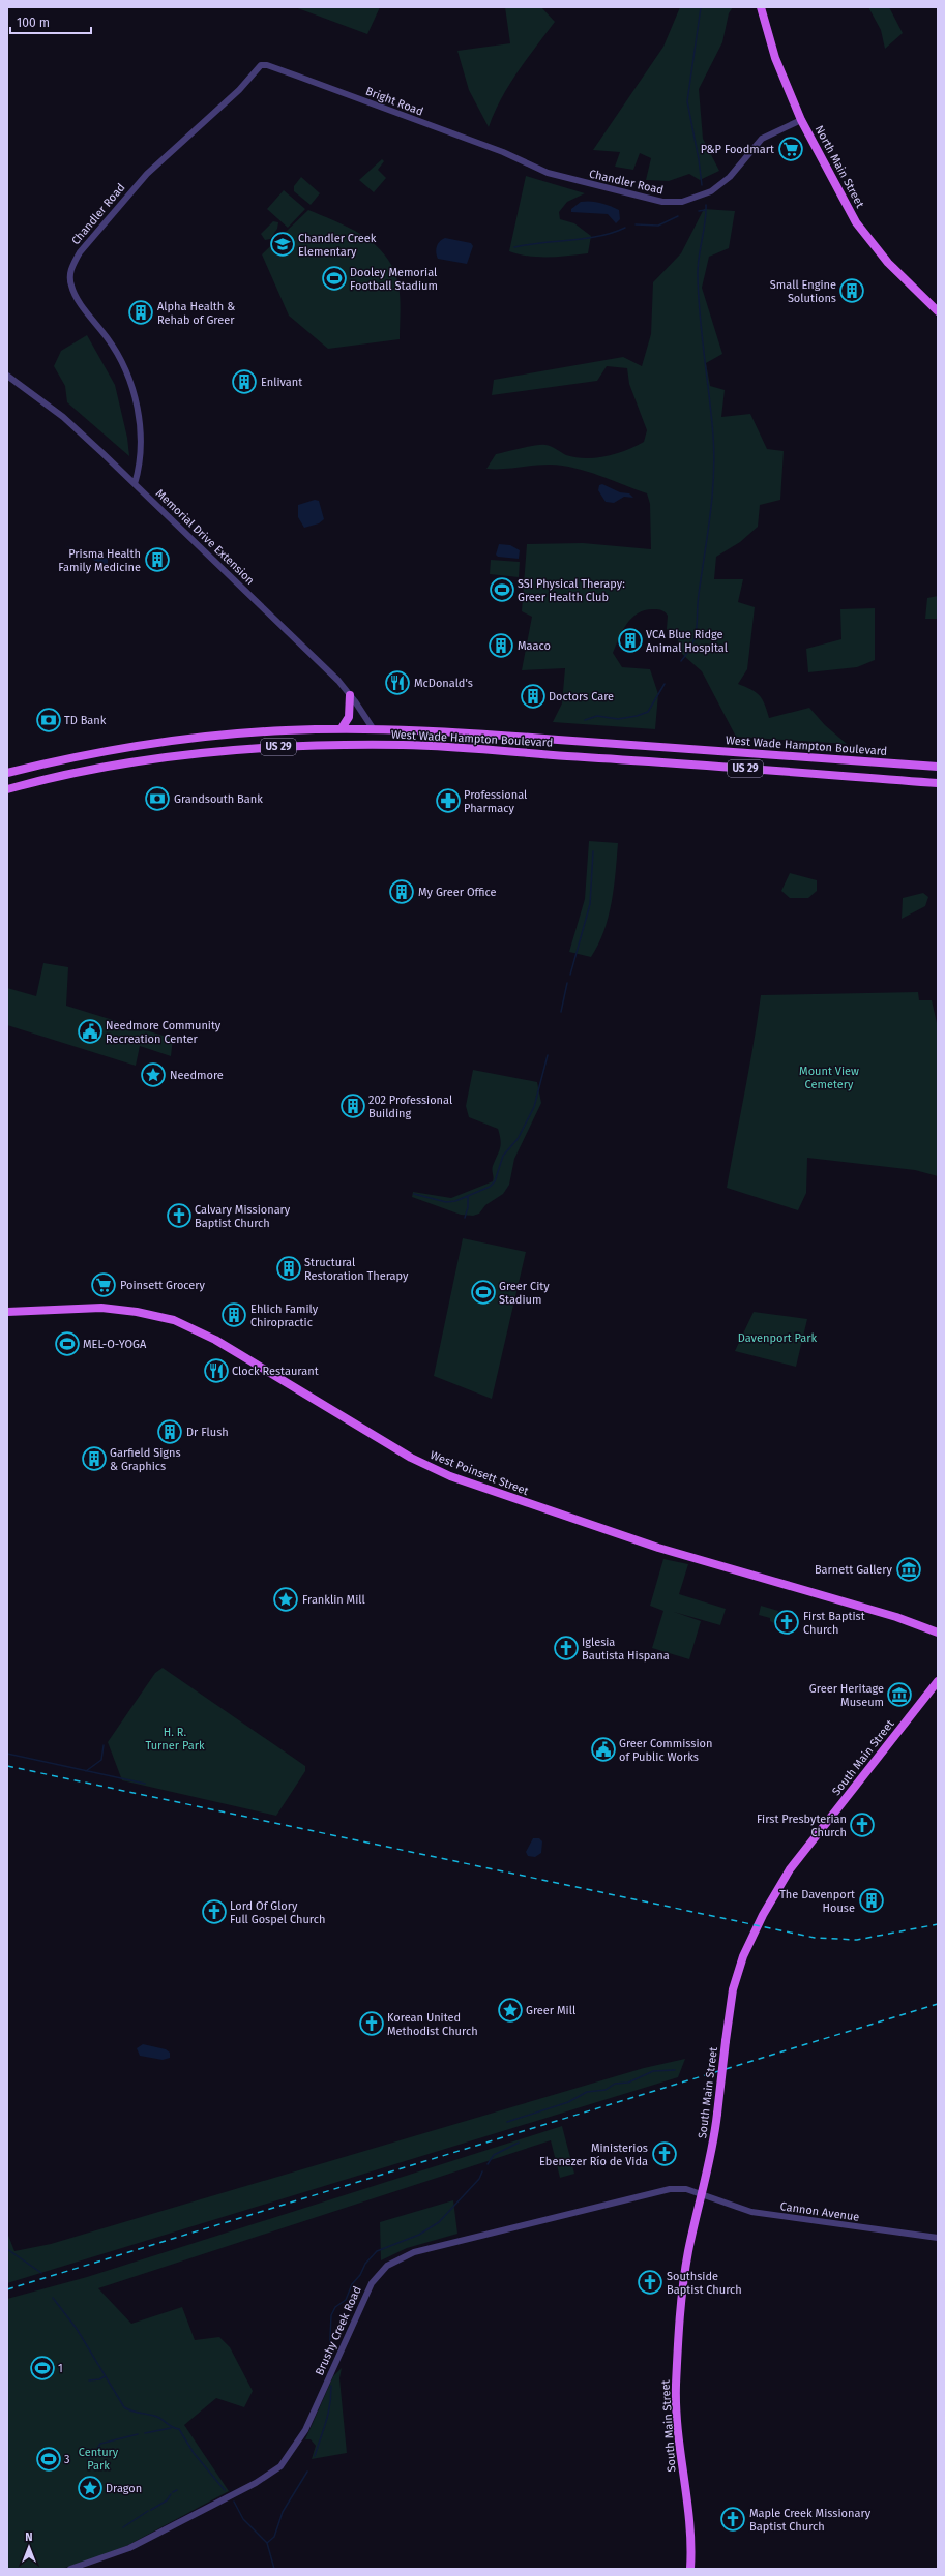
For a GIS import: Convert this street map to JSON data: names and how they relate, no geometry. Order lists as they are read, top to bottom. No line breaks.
{"streets":{"main road":["North Main Street","West Wade Hampton Boulevard","US 29","West Poinsett Street","South Main Street"],"street":["Bright Road","Chandler Road","Memorial Drive Extension","Cannon Avenue","Brushy Creek Road"]},"crossings":[["Bright Road","Chandler Road"],["North Main Street","Chandler Road"],["Chandler Road","Memorial Drive Extension"],["Memorial Drive Extension","West Wade Hampton Boulevard"],["South Main Street","Cannon Avenue"],["South Main Street","Brushy Creek Road"],["Cannon Avenue","Brushy Creek Road"]],"parks":["Mount View Cemetery","Davenport Park","H. R. Turner Park","Century Park"],"places":{"supermarket":["P&P Foodmart","Poinsett Grocery"],"school or university":["Chandler Creek Elementary"],"sports":["Dooley Memorial Football Stadium","SSI Physical Therapy: Greer Health Club","Greer City Stadium","MEL-O-YOGA","1","3"],"building":["Small Engine Solutions","Alpha Health & Rehab of Greer","Enlivant","Prisma Health Family Medicine","VCA Blue Ridge Animal Hospital","Maaco","Doctors Care","My Greer Office","202 Professional Building","Structural Restoration Therapy","Ehlich Family Chiropractic","Dr Flush","Garfield Signs & Graphics","The Davenport House"],"restaurant":["McDonald's","Clock Restaurant"],"bank":["TD Bank","Grandsouth Bank"],"pharmacy":["Professional Pharmacy"],"public building":["Needmore Community Recreation Center","Greer Commission of Public Works"],"place":["Needmore","Franklin Mill","Greer Mill","Dragon"],"church":["Calvary Missionary Baptist Church","First Baptist Church","Iglesia Bautista Hispana","First Presbyterian Church","Lord Of Glory Full Gospel Church","Korean United Methodist Church","Ministerios Ebenezer Río de Vida","Southside Baptist Church","Maple Creek Missionary Baptist Church"],"museum":["Barnett Gallery","Greer Heritage Museum"]},"scale_bar":"100 m","north":"top"}
